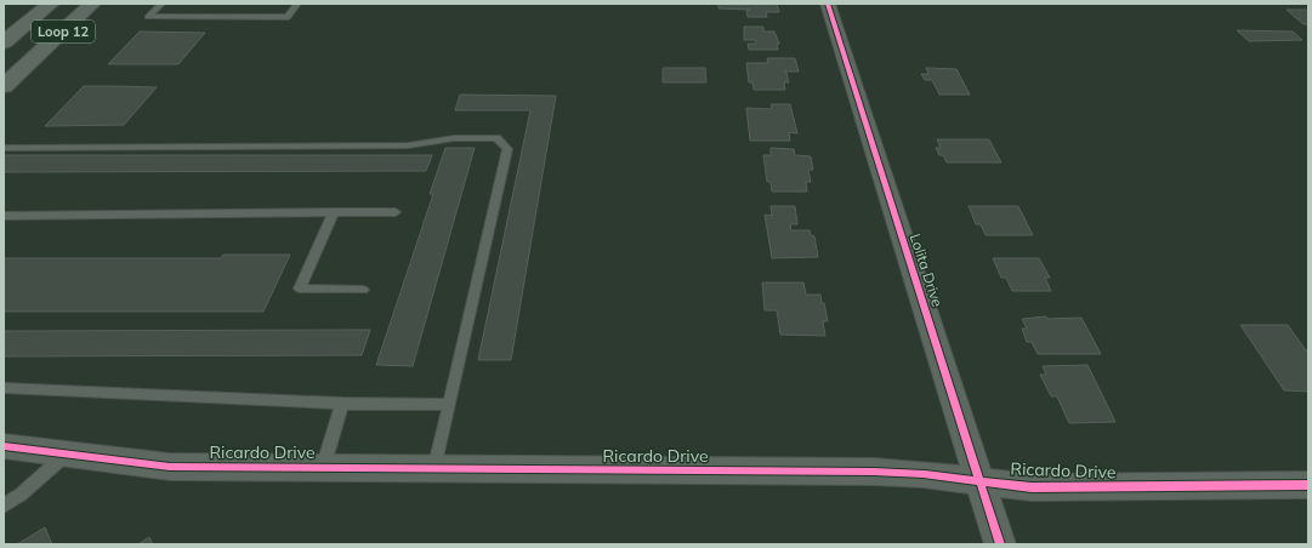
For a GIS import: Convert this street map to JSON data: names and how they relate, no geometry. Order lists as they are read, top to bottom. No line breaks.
{"streets":{"main road":["Loop 12"],"street":["Lolita Drive","Ricardo Drive"]},"crossings":[["Lolita Drive","Ricardo Drive"]]}
